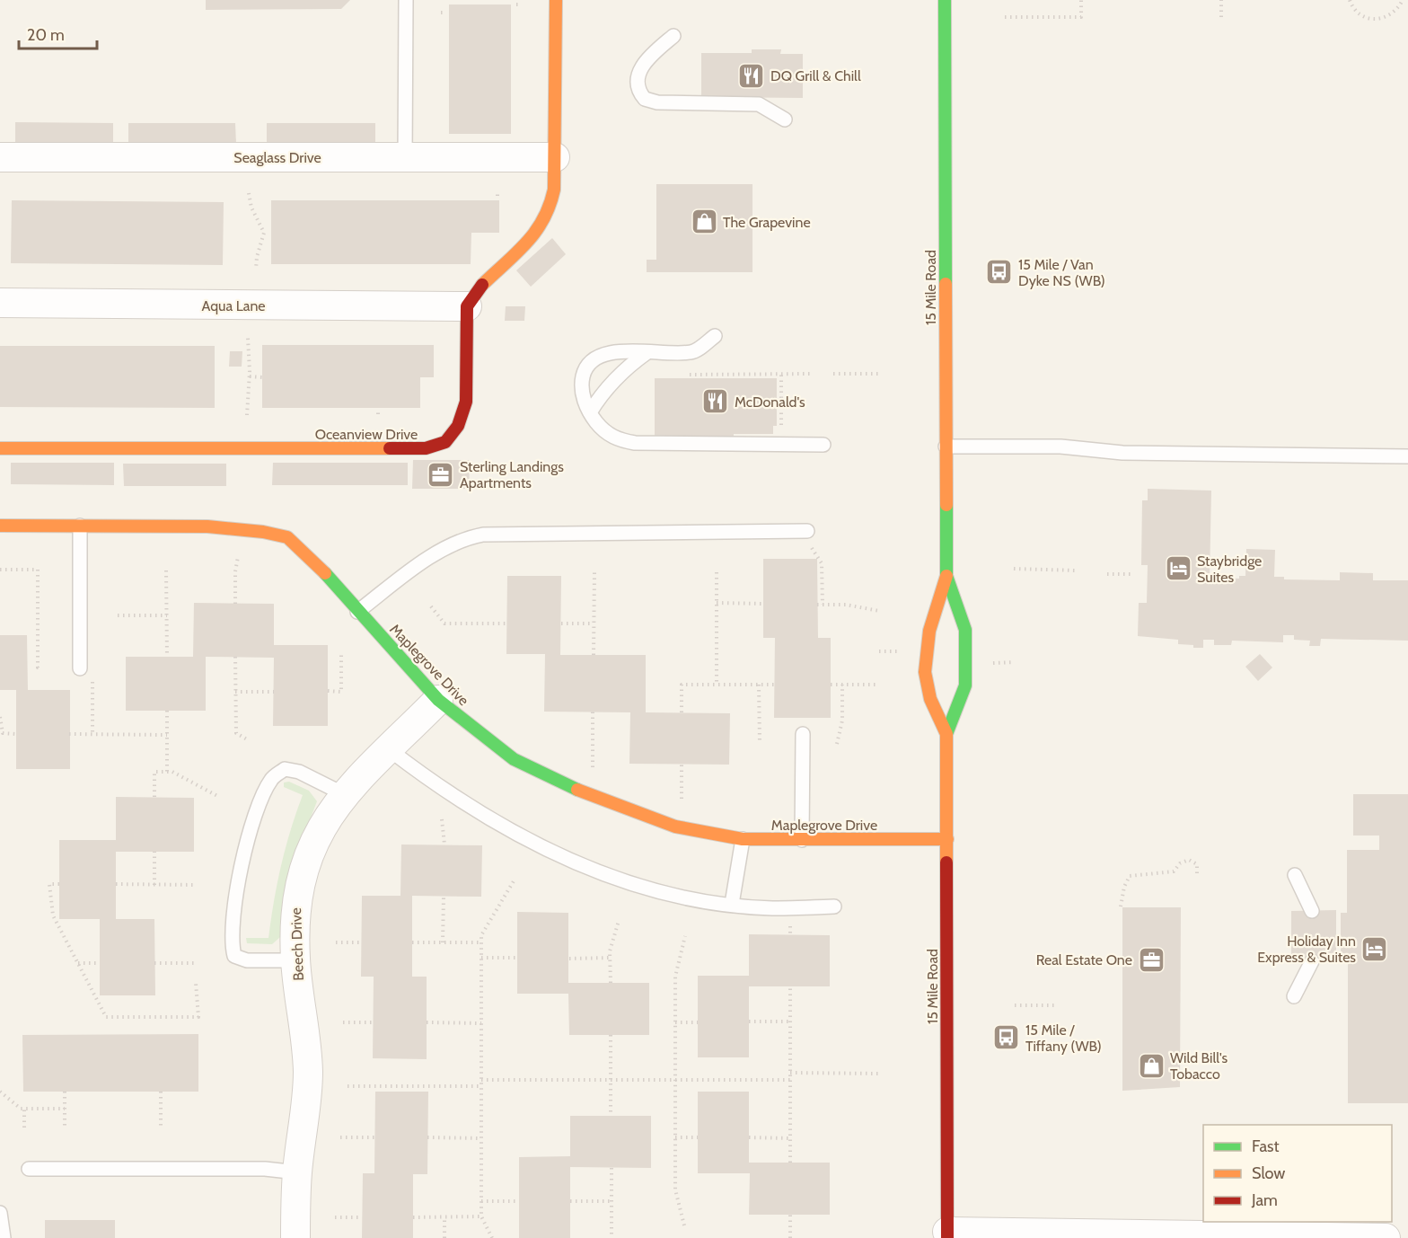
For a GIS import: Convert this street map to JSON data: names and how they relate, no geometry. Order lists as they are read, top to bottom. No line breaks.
{"streets":{"street":["Seaglass Drive","15 Mile Road","Aqua Lane","Oceanview Drive","Maplegrove Drive","Beech Drive"]},"crossings":[["15 Mile Road","Maplegrove Drive"],["Aqua Lane","Oceanview Drive"],["Maplegrove Drive","Beech Drive"]],"places":{"restaurant":["DQ Grill & Chill","McDonald's"],"shop":["The Grapevine","Wild Bill's Tobacco"],"bus stop":["15 Mile / Van Dyke NS (WB)","15 Mile / Tiffany (WB)"],"office":["Sterling Landings Apartments","Real Estate One"],"hotel":["Staybridge Suites","Holiday Inn Express & Suites"]},"legend":["Fast","Slow","Jam"],"scale_bar":"20 m"}
